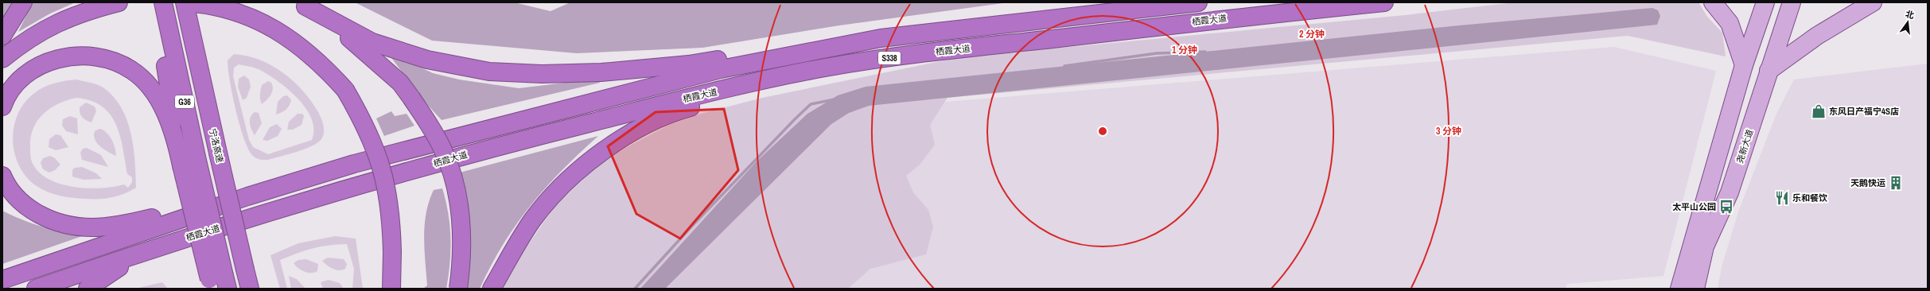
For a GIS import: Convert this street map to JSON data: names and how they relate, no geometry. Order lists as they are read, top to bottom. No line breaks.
{"streets":{"highway":["栖霞大道","S338","G36","宁洛高速"],"main road":["尧新大道"]},"places":{"shop":["东风日产福宁4S店"],"building":["天鹅快运"],"restaurant":["乐和餐饮"],"bus stop":["太平山公园"]},"north":"top","rings":["2 分钟","1 分钟","3 分钟"]}
